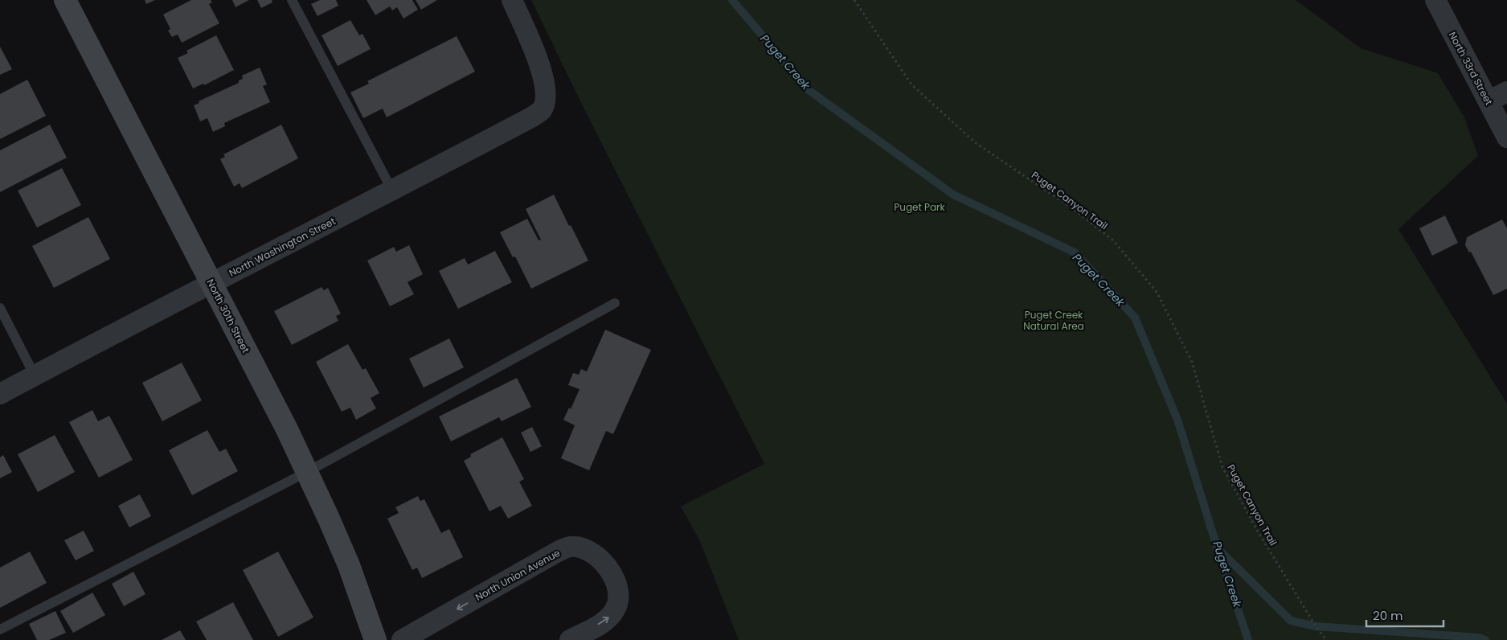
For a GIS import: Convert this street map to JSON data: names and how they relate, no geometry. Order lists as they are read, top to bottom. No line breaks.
{"streets":{"main road":["North 30th Street"],"street":["North 33rd Street","North Washington Street","North Union Avenue"],"path":["Puget Canyon Trail"]},"crossings":[["North Washington Street","North 30th Street"]],"water":["Puget Creek"],"parks":["Puget Park","Puget Creek Natural Area"],"scale_bar":"20 m"}
